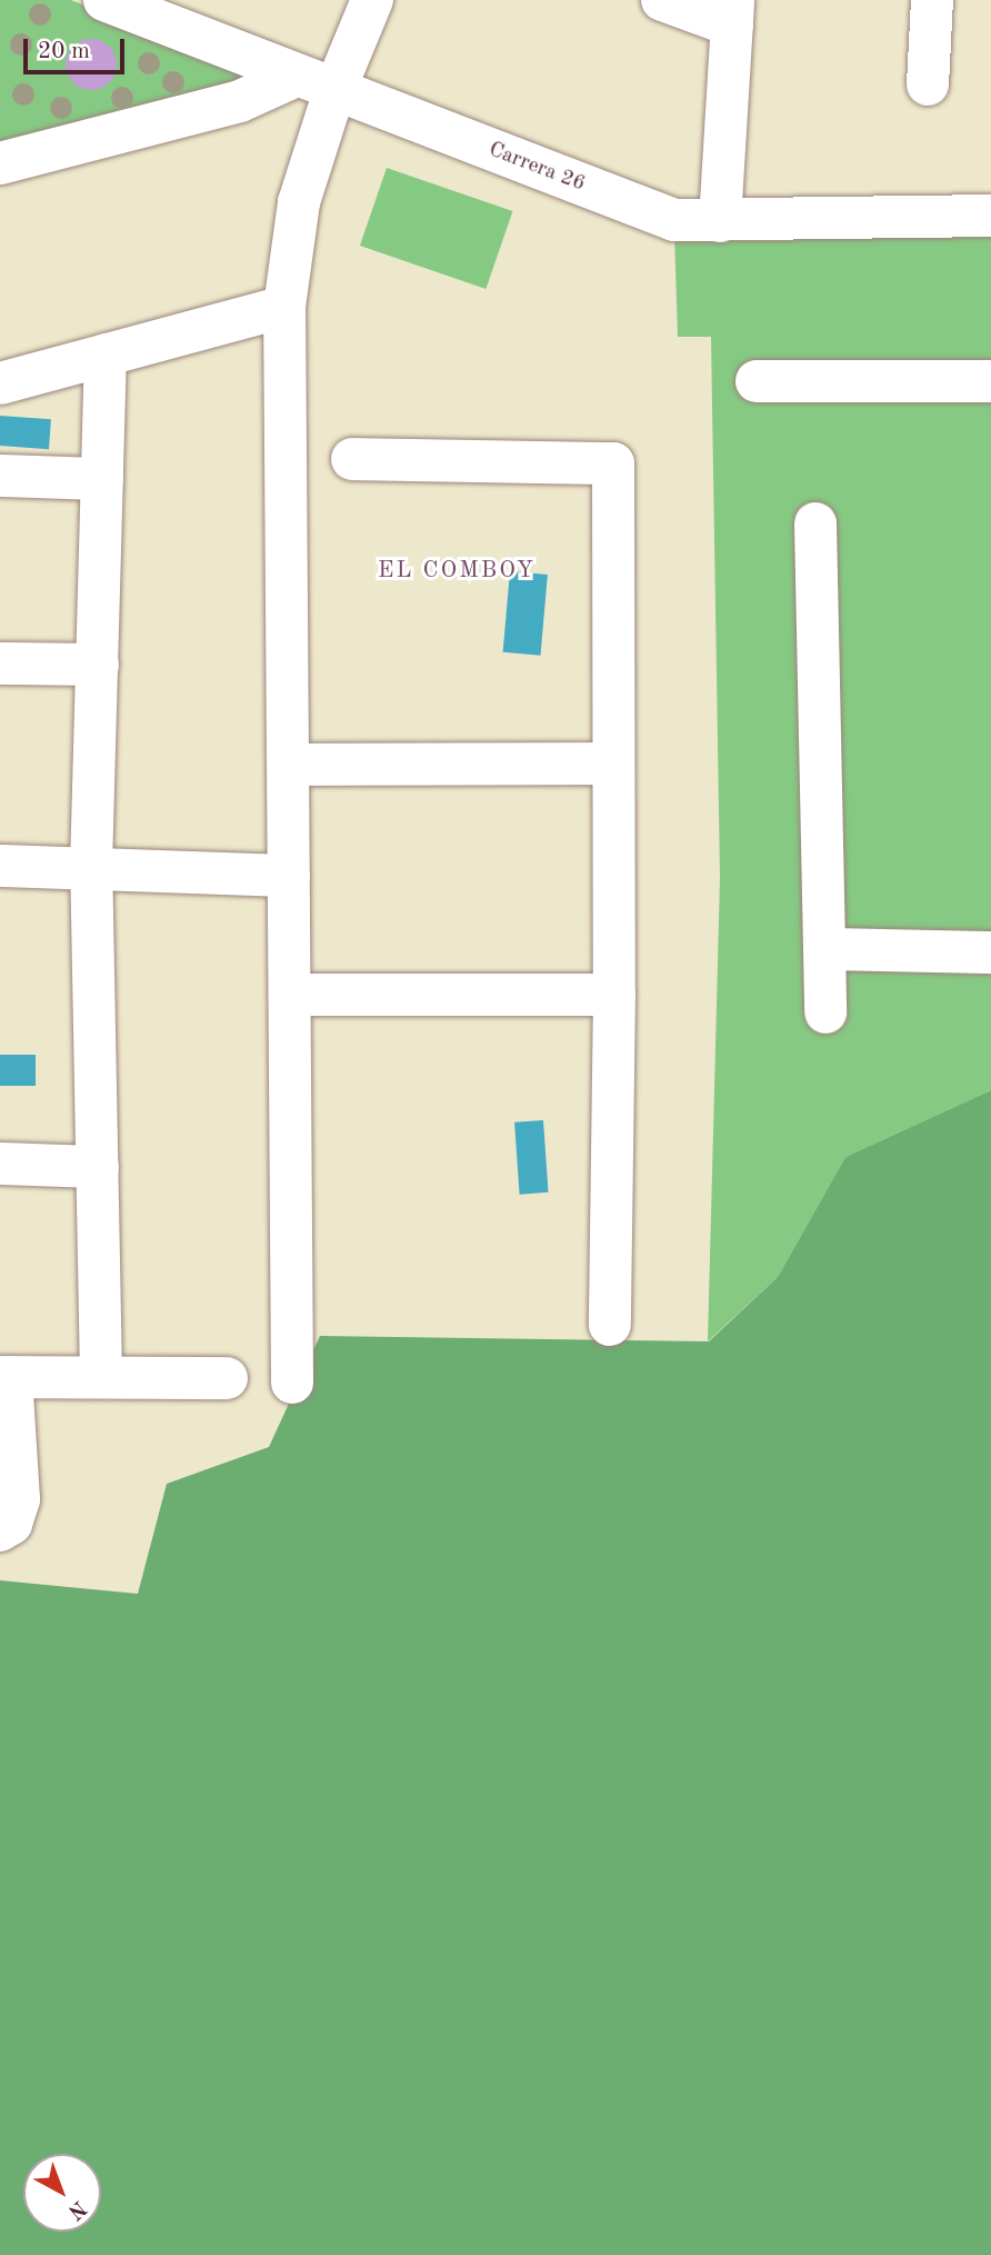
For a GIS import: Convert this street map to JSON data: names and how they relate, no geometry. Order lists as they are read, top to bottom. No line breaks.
{"streets":{"street":["Carrera 26"]},"districts":["EL COMBOY"],"scale_bar":"20 m","north":"bottom right"}
